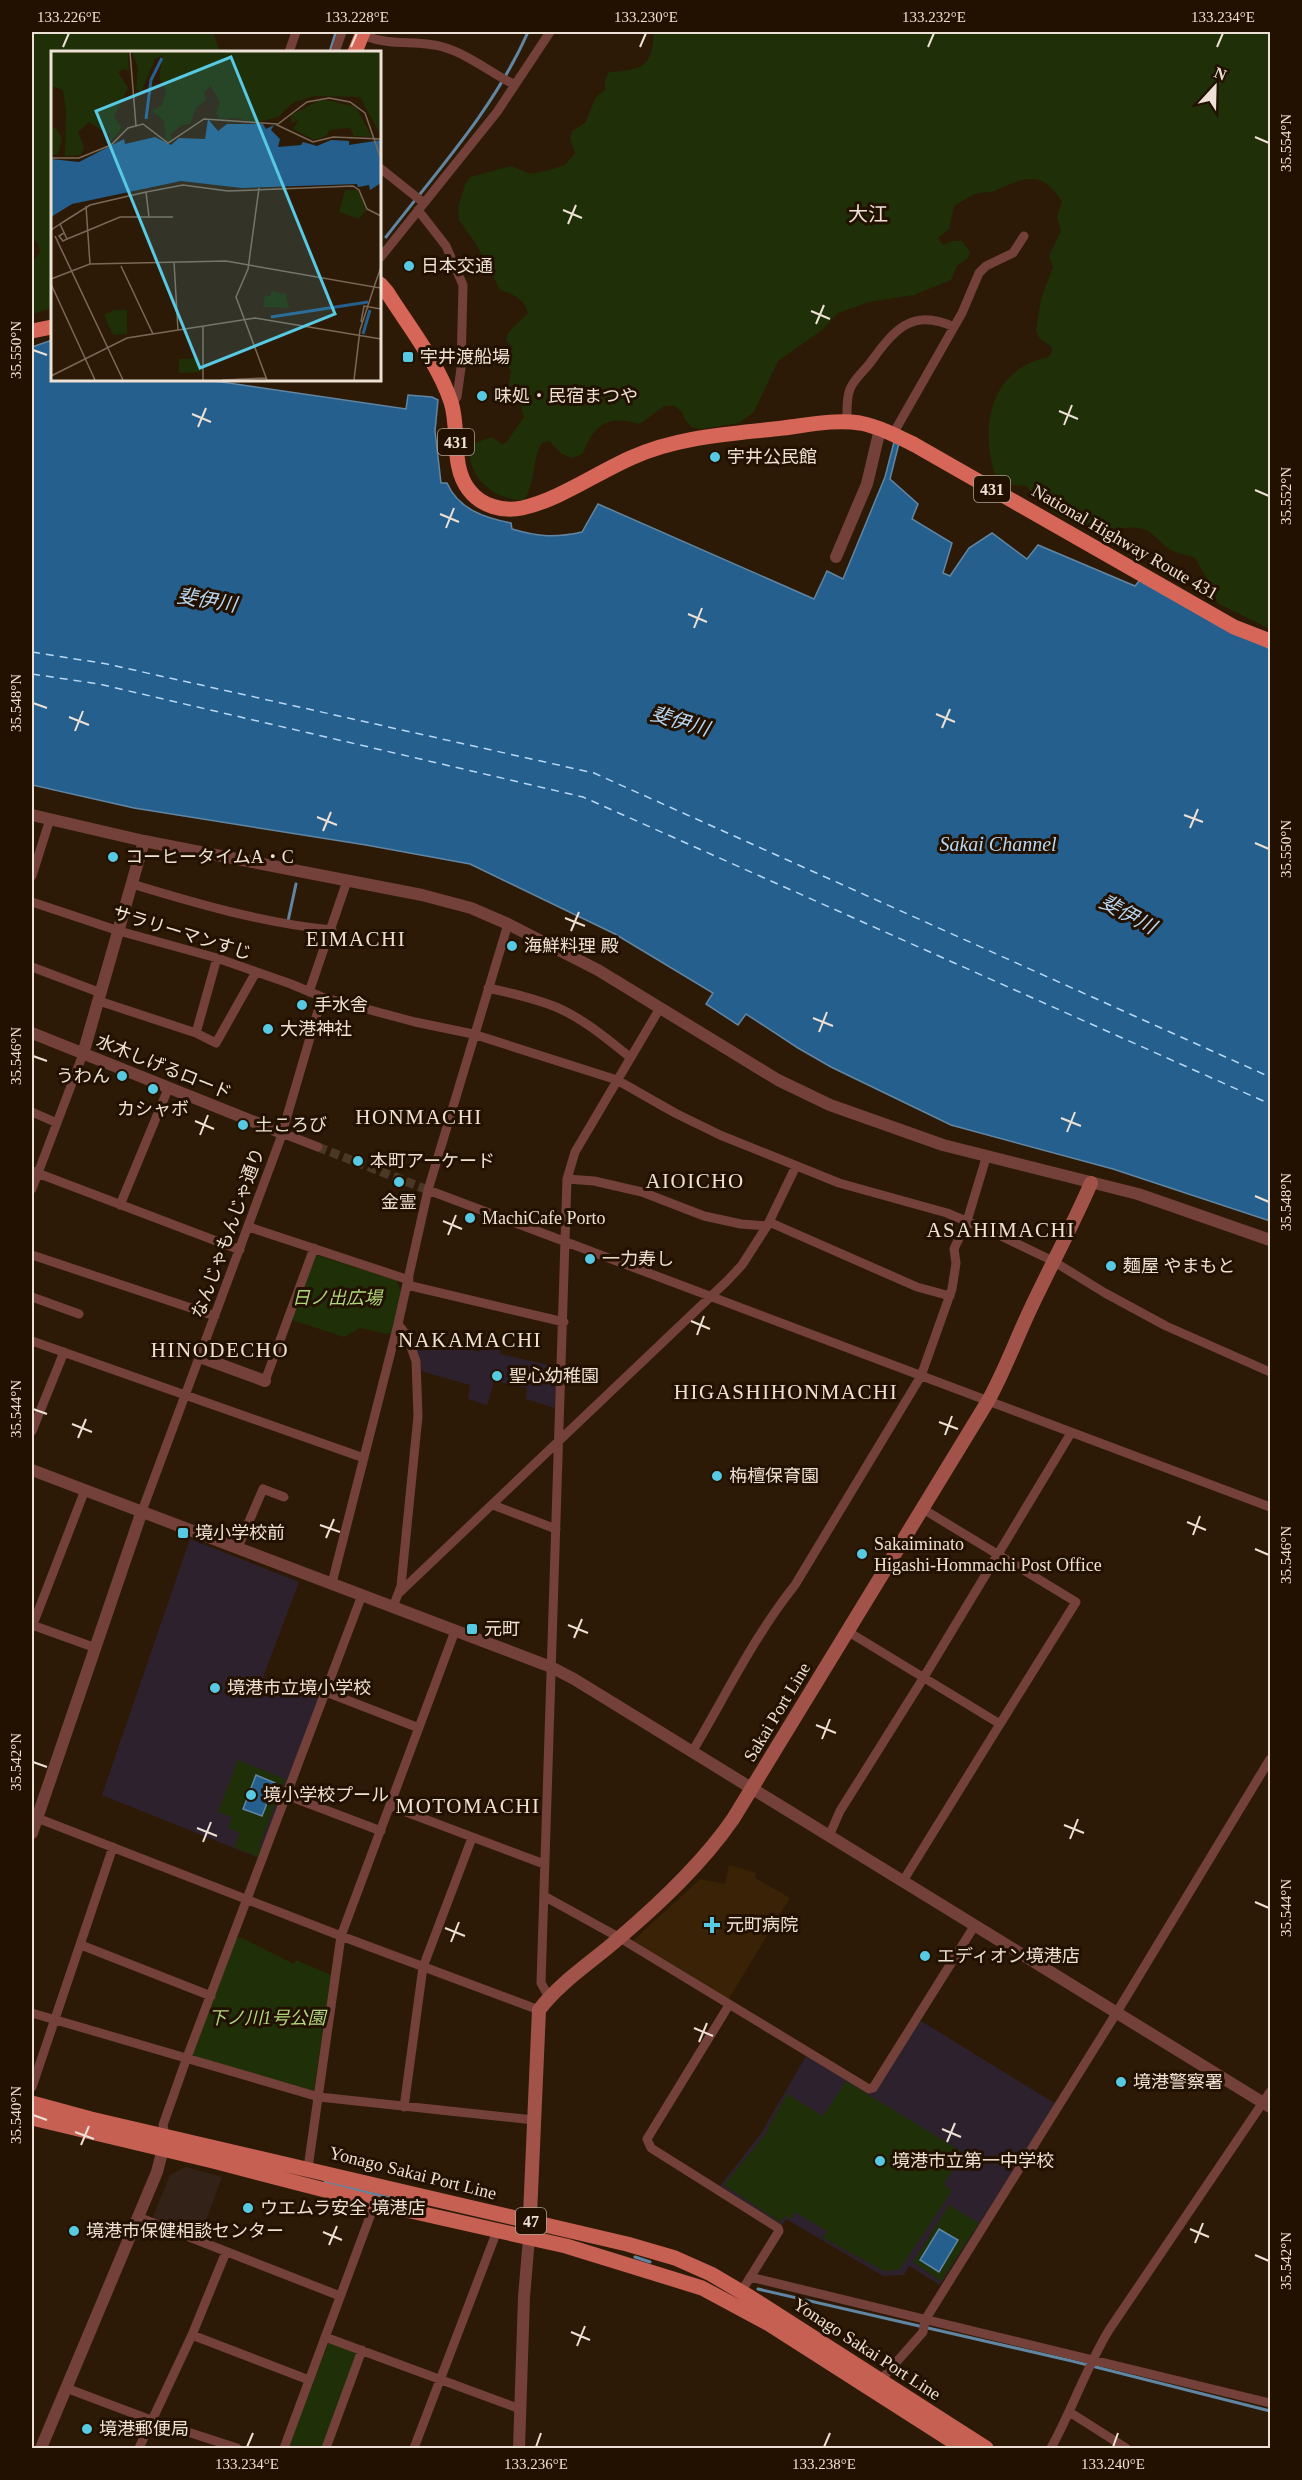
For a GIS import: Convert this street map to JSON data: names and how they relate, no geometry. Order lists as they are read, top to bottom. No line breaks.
{"streets":{"highway":["431","National Highway Route 431"],"main road":["Sakai Port Line","Yonago Sakai Port Line","47"],"street":["サラリーマンすじ","水木しげるロード","なんじゃもんじゃ通り"]},"crossings":[["サラリーマンすじ","なんじゃもんじゃ通り"],["サラリーマンすじ","Sakai Port Line"],["水木しげるロード","なんじゃもんじゃ通り"]],"districts":["大江","EIMACHI","HONMACHI","AIOICHO","ASAHIMACHI","NAKAMACHI","HINODECHO","HIGASHIHONMACHI","MOTOMACHI"],"water":["斐伊川","Sakai Channel"],"parks":["日ノ出広場","下ノ川1号公園"],"places":{"other":["日本交通","味処・民宿まつや","宇井公民館","コーヒータイムA・C","海鮮料理 殿","手水舎","大港神社","うわん","カシャボ","土ころび","本町アーケード","金霊","MachiCafe Porto","一力寿し","麺屋 やまもと","聖心幼稚園","栴檀保育園","Sakaiminato Higashi-Hommachi Post Office","境港市立境小学校","境小学校プール","エディオン境港店","境港警察署","境港市立第一中学校","ウエムラ安全 境港店","境港市保健相談センター","境港郵便局"],"transit":["宇井渡船場","境小学校前","元町"],"health":["元町病院"]},"north":"top","coordinates":["133.226°E","133.228°E","133.230°E","133.232°E","133.234°E","35.554°N","35.550°N","35.552°N","35.548°N","35.546°N","35.544°N","35.542°N","35.540°N","133.236°E","133.238°E","133.240°E"]}
